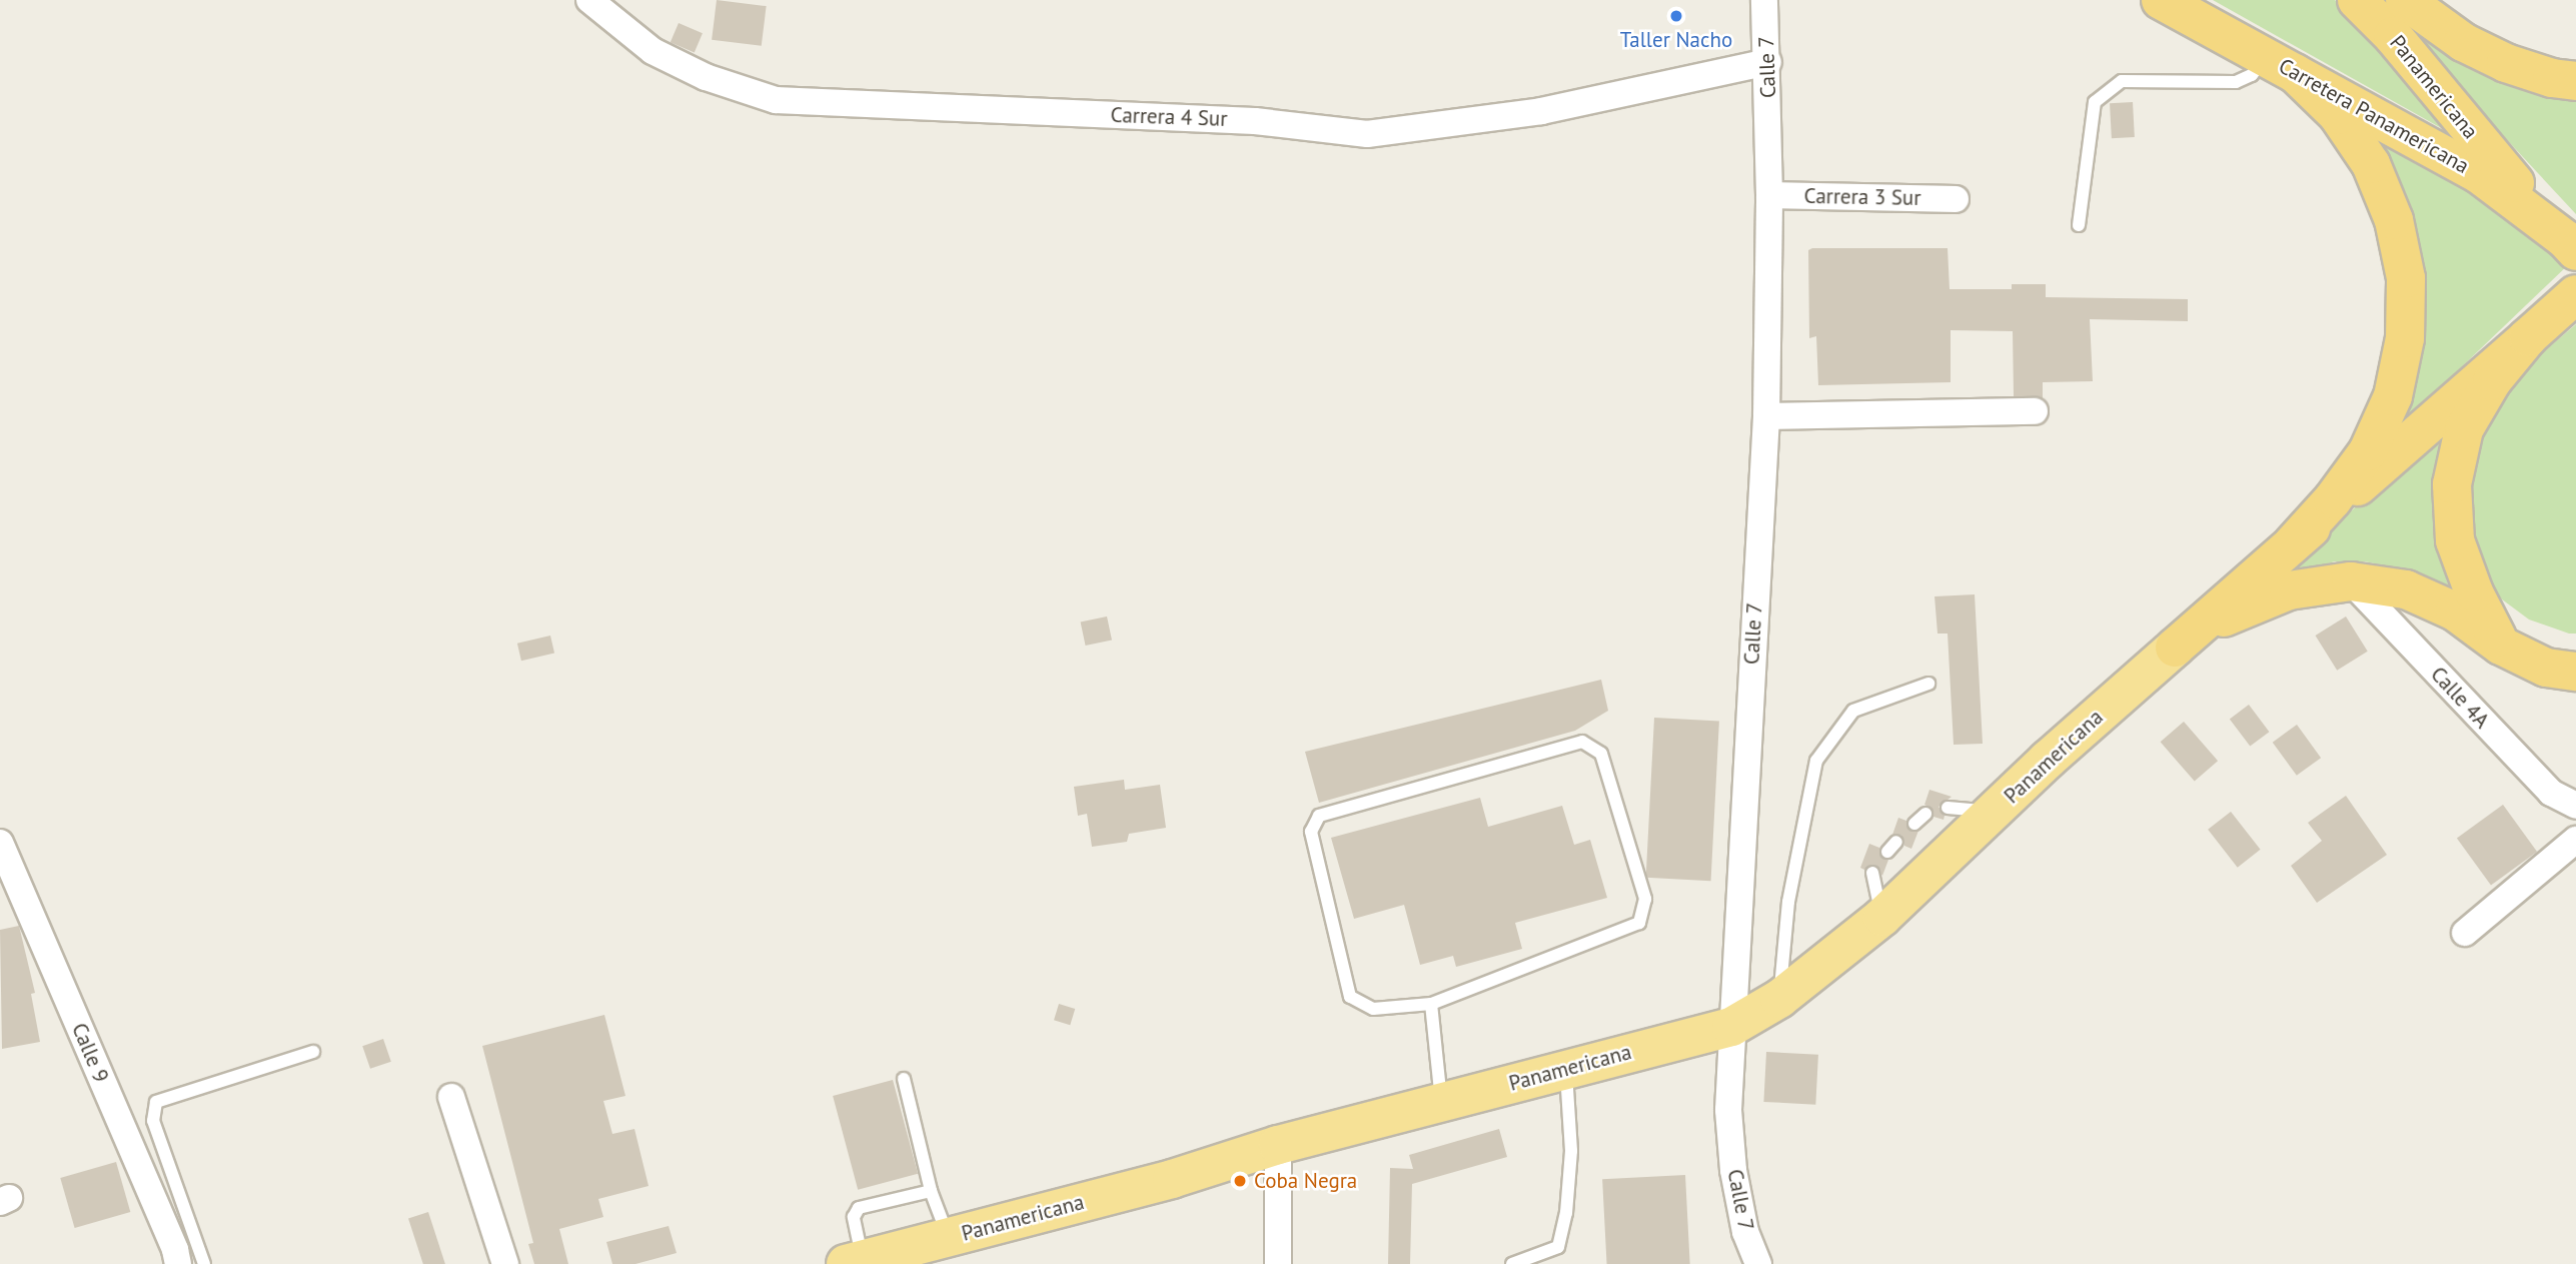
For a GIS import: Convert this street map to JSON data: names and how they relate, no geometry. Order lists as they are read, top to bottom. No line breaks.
{"streets":{"highway":["Panamericana","Carretera Panamericana"],"street":["Calle 7","Carrera 4 Sur","Carrera 3 Sur","Calle 4A","Calle 9"]},"crossings":[["Calle 7","Panamericana"],["Calle 7","Carrera 4 Sur"],["Calle 7","Carrera 3 Sur"],["Panamericana","Carretera Panamericana"],["Panamericana","Calle 4A"]],"places":["Taller Nacho","Coba Negra"]}
